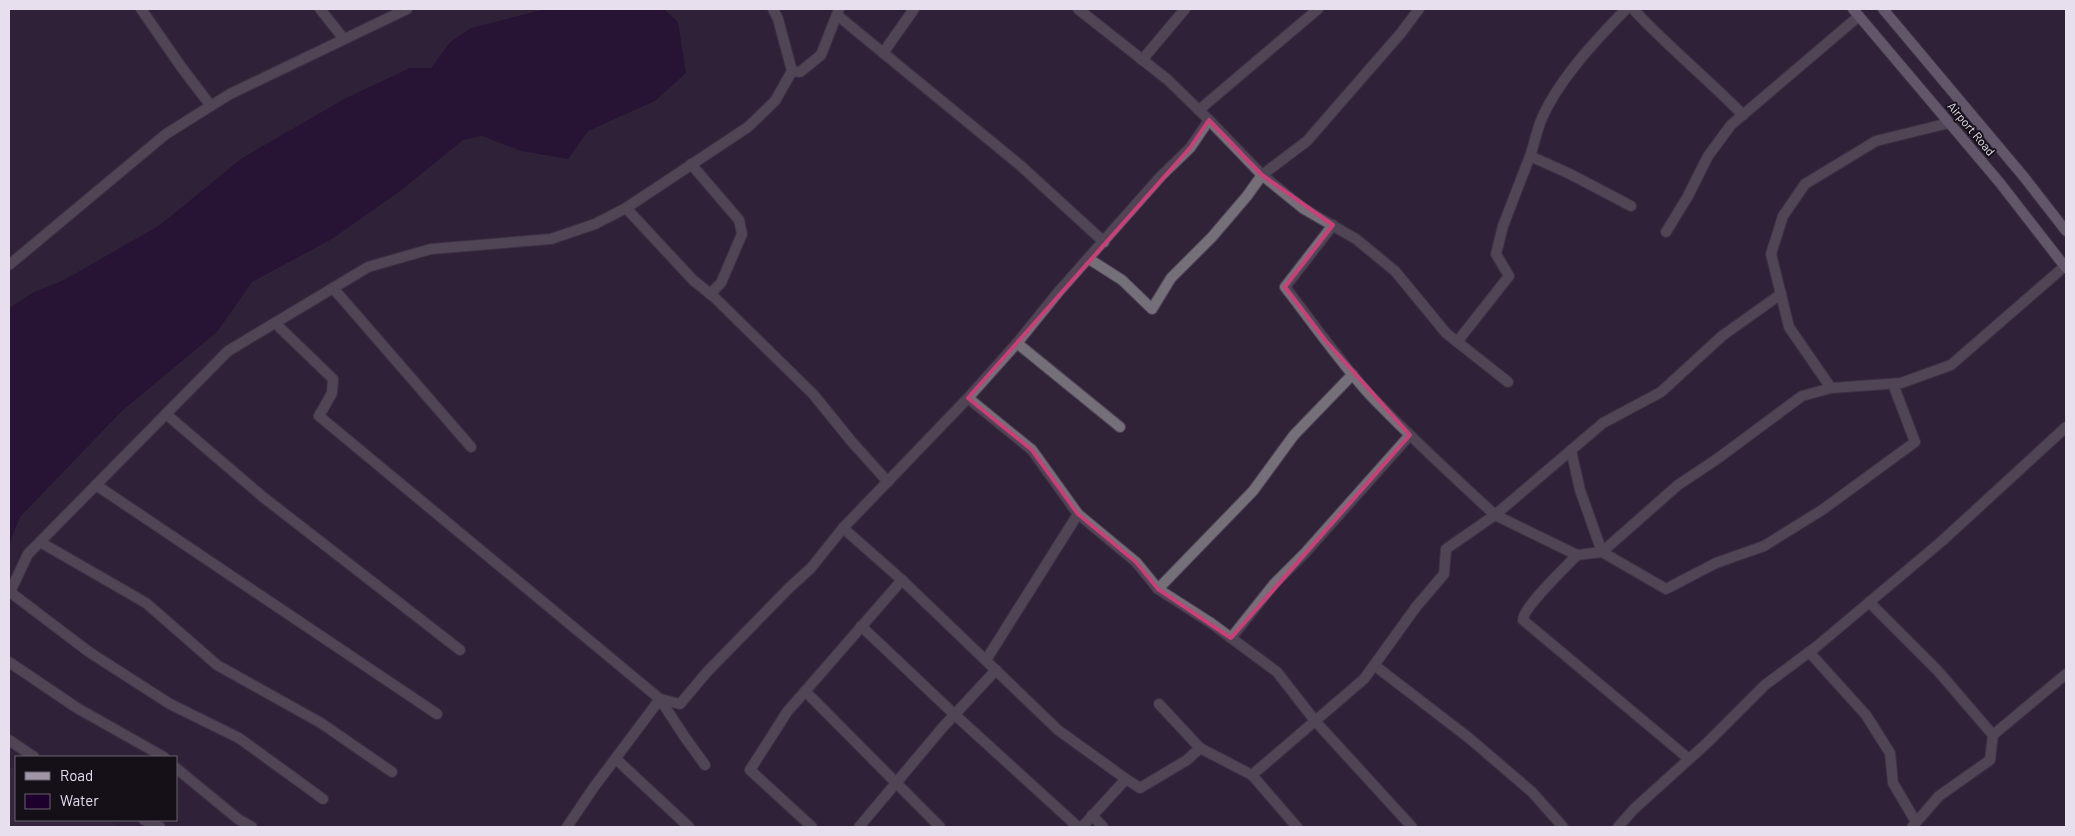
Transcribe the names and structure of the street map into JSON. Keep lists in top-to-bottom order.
{
  "streets": {
    "main road": ["Airport Road"]
  },
  "legend": ["Road", "Water"]
}
